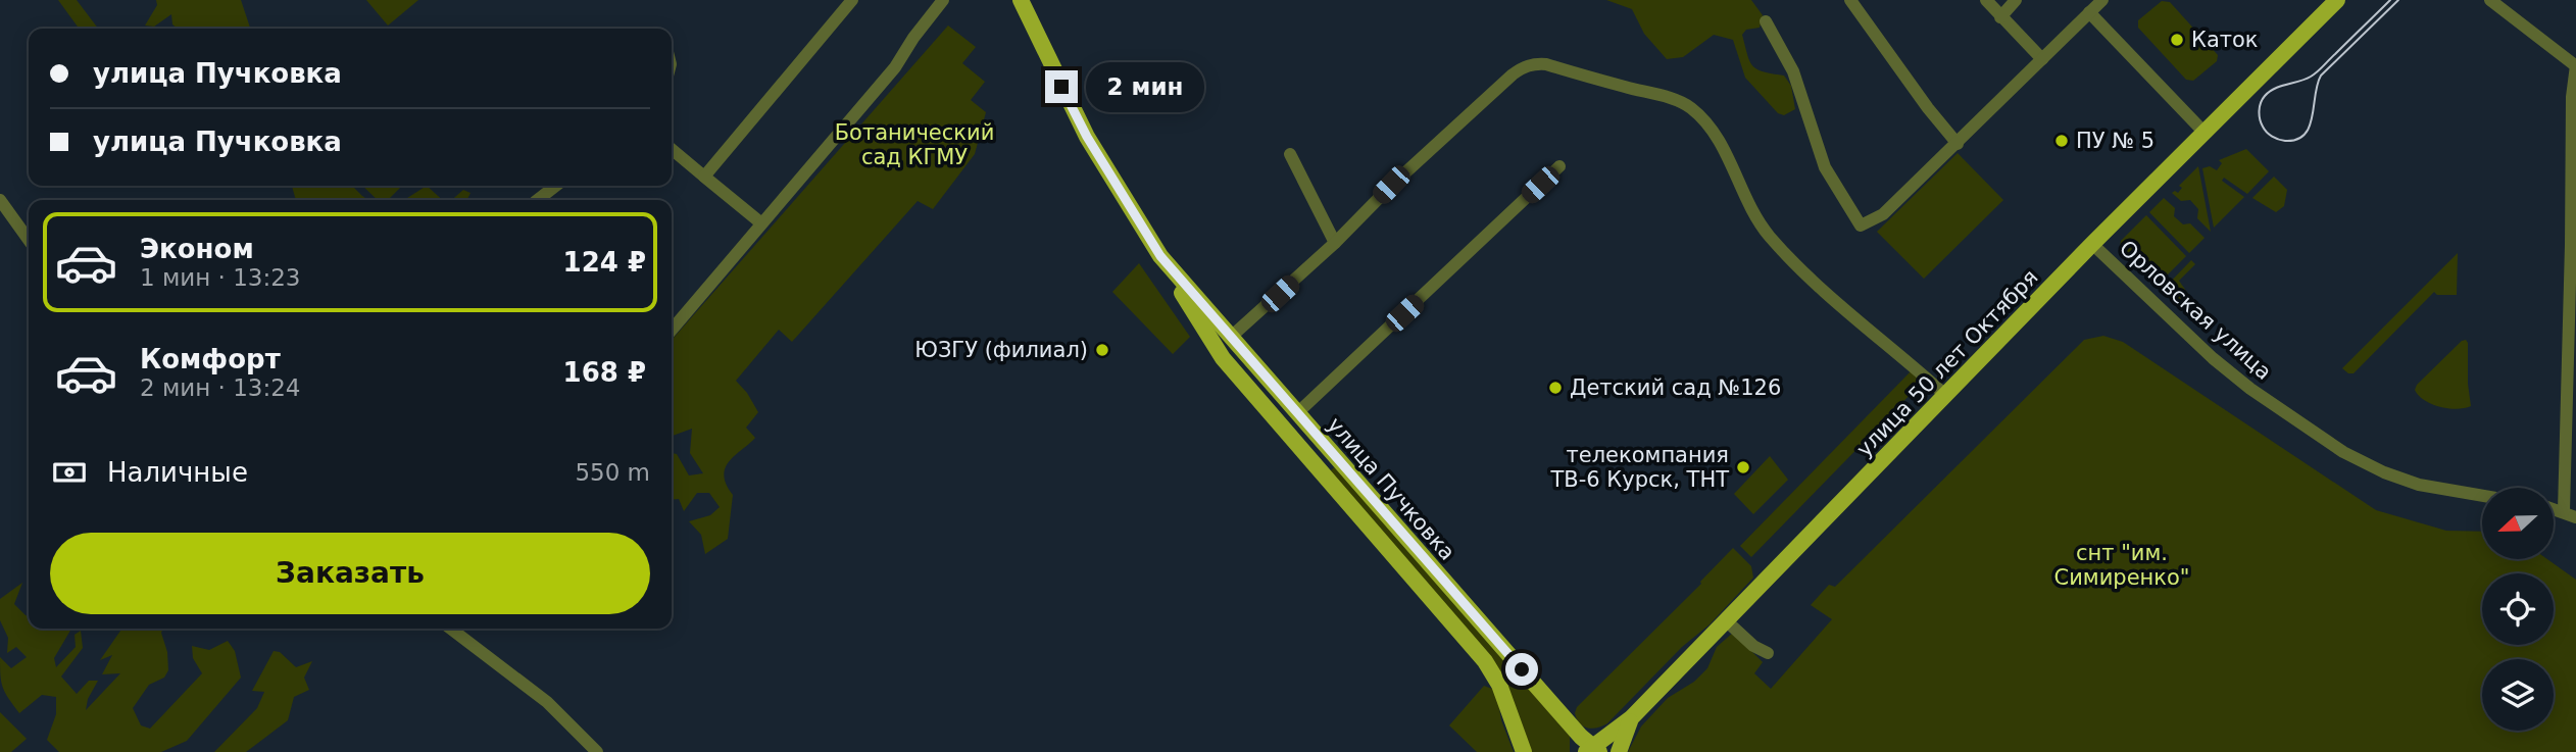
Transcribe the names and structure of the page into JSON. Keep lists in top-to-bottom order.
{
  "streets": {
    "main road": ["улица 50 лет Октября", "улица Пучковка"],
    "street": ["Орловская улица"]
  },
  "crossings": [
    ["Орловская улица", "улица 50 лет Октября"],
    ["улица 50 лет Октября", "улица Пучковка"]
  ],
  "parks": ["Ботанический сад КГМУ", "снт \"им. Симиренко\""],
  "places": [
    "Каток",
    "ПУ № 5",
    "ЮЗГУ (филиал)",
    "Детский сад №126",
    "телекомпания ТВ-6 Курск, ТНТ"
  ],
  "north": "left",
  "page": {
    "banner": ["улица Пучковка", "улица Пучковка"],
    "bubble": "2 мин",
    "list": [
      {
        "name": "Эконом",
        "note": "1 мин · 13:23",
        "value": "124 ₽"
      },
      {
        "name": "Комфорт",
        "note": "2 мин · 13:24",
        "value": "168 ₽"
      }
    ],
    "pay": ["Наличные", "550 m"],
    "buttons": "Заказать"
  }
}
